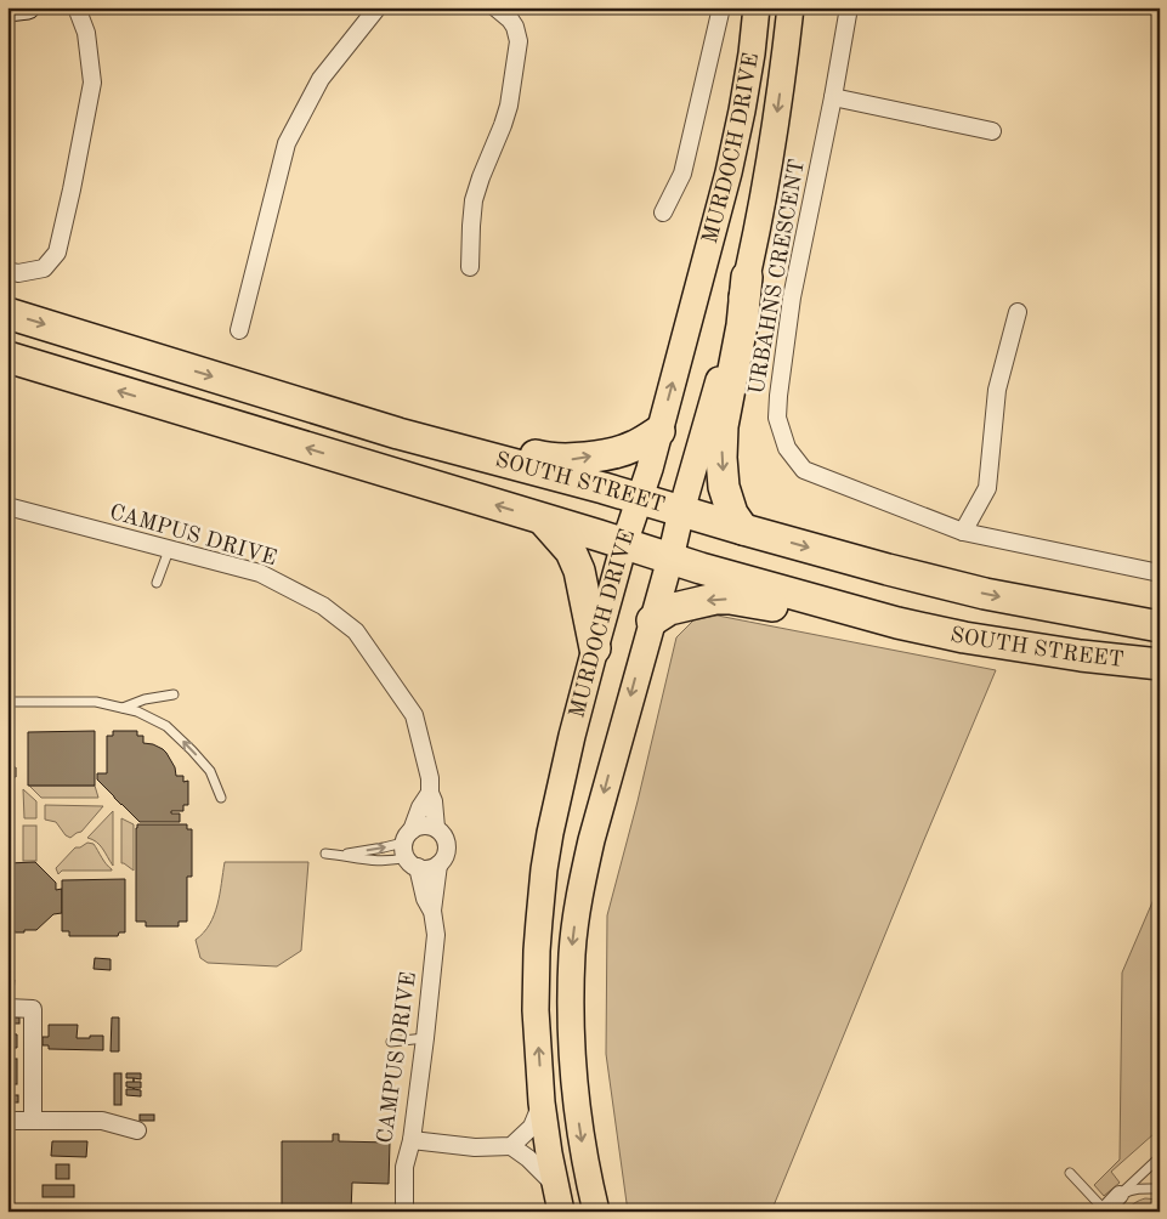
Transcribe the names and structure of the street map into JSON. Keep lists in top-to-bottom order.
{
  "streets": {
    "highway": ["SOUTH STREET"],
    "main road": ["MURDOCH DRIVE"],
    "street": ["URBAHNS CRESCENT", "CAMPUS DRIVE"]
  },
  "crossings": [
    ["MURDOCH DRIVE", "SOUTH STREET"]
  ]
}
